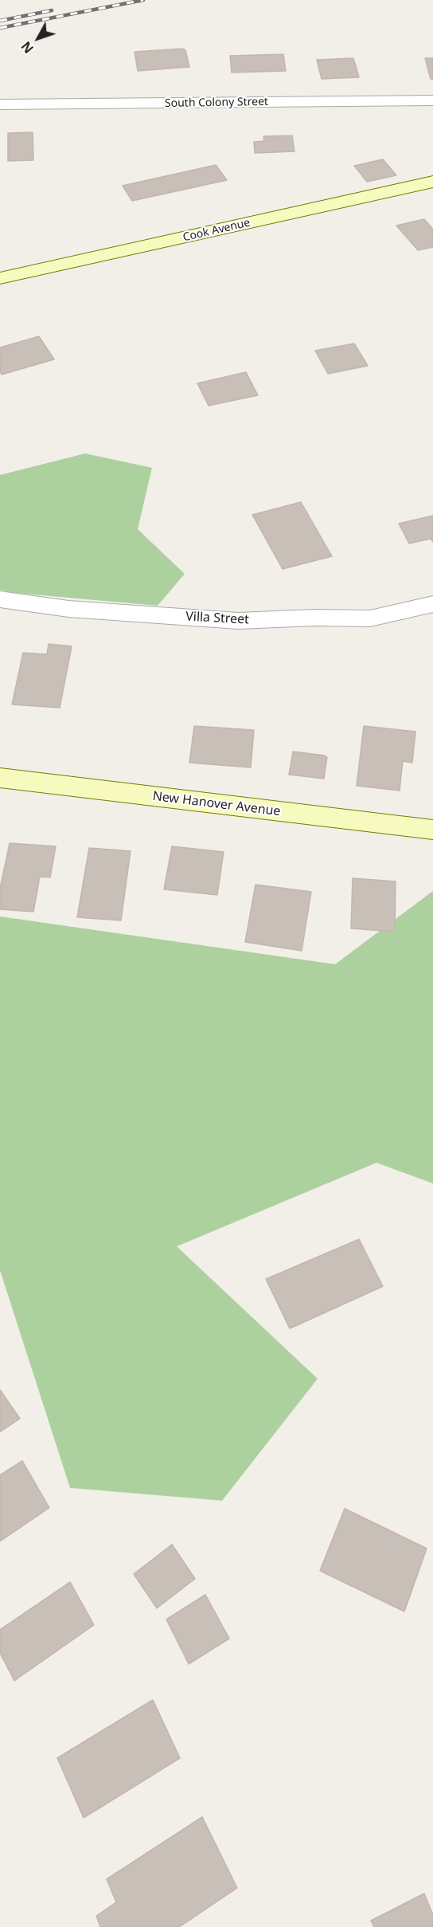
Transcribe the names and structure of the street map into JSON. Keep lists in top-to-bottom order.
{
  "streets": {
    "main road": ["Cook Avenue", "New Hanover Avenue"],
    "street": ["South Colony Street", "Villa Street"]
  },
  "north": "bottom left"
}
